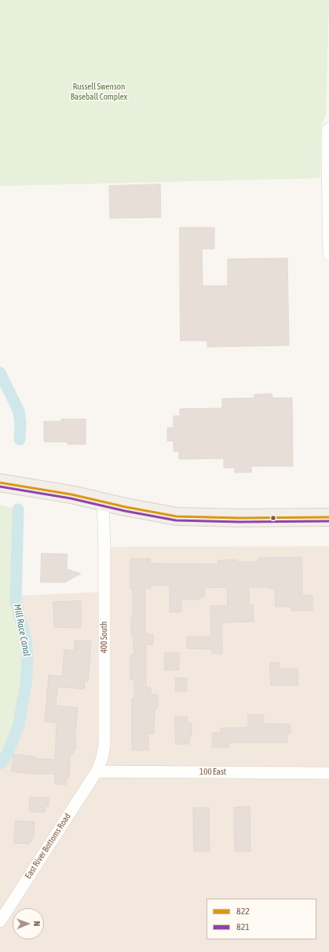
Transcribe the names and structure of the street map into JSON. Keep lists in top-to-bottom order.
{
  "streets": {
    "street": ["400 South", "100 East", "East River Bottoms Road"]
  },
  "crossings": [
    ["400 South", "100 East"],
    ["400 South", "East River Bottoms Road"],
    ["100 East", "East River Bottoms Road"]
  ],
  "water": ["Mill Race Canal"],
  "parks": ["Russell Swenson Baseball Complex"],
  "lines": ["transit line 822", "transit line 821"],
  "legend": ["822", "821"],
  "north": "right"
}
